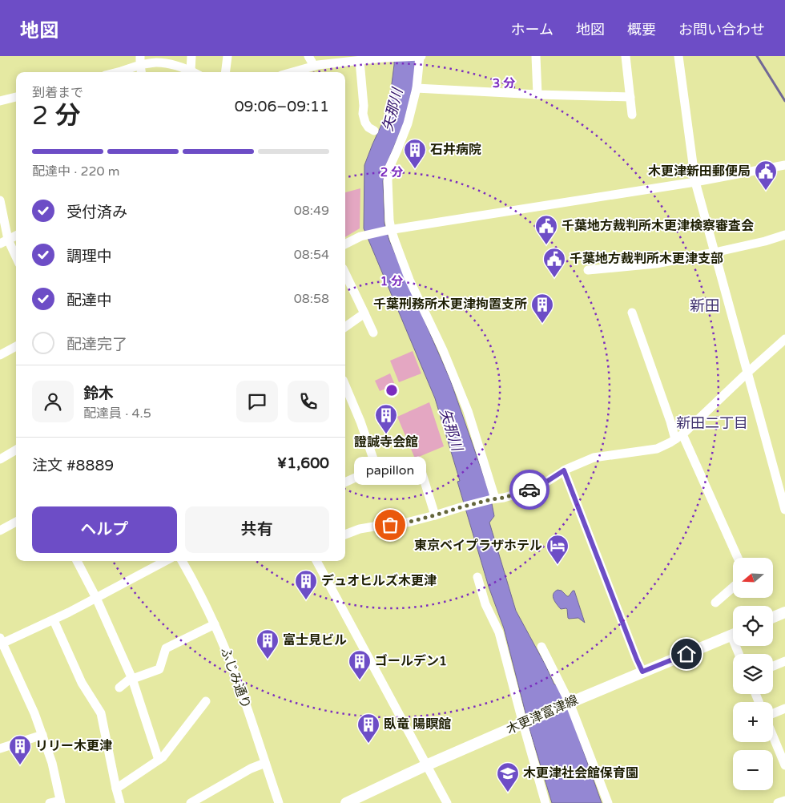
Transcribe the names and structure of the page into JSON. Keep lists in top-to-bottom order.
{
  "streets": {
    "main road": ["木更津富津線"],
    "street": ["ふじみ通り"]
  },
  "districts": ["新田", "新田二丁目"],
  "water": ["矢那川"],
  "places": {
    "building": [
      "石井病院",
      "千葉刑務所木更津拘置支所",
      "證誠寺会館",
      "デュオヒルズ木更津",
      "富士見ビル",
      "ゴールデン1",
      "臥竜 陽瞑館",
      "リリー木更津"
    ],
    "public building": ["木更津新田郵便局", "千葉地方裁判所木更津検察審査会", "千葉地方裁判所木更津支部"],
    "other": ["papillon"],
    "hotel": ["東京ベイプラザホテル"],
    "school or university": ["木更津社会館保育園"]
  },
  "north": "left",
  "page": {
    "header": "地図",
    "nav": [
      "ホーム",
      "地図",
      "概要",
      "お問い合わせ"
    ],
    "heading": ["2 分", "到着まで", "09:06–09:11"],
    "panel": [
      "鈴木",
      "配達員 · 4.5",
      "注文 #8889",
      "¥1,600"
    ],
    "bar": "配達中 · 220 m",
    "list": [
      ["受付済み", "08:49"],
      ["調理中", "08:54"],
      ["配達中", "08:58"],
      "配達完了"
    ],
    "bubble": "papillon",
    "buttons": ["ヘルプ", "共有"],
    "map_buttons": ["+", "−"]
  },
  "rings": ["3 分", "2 分", "1 分"]
}
